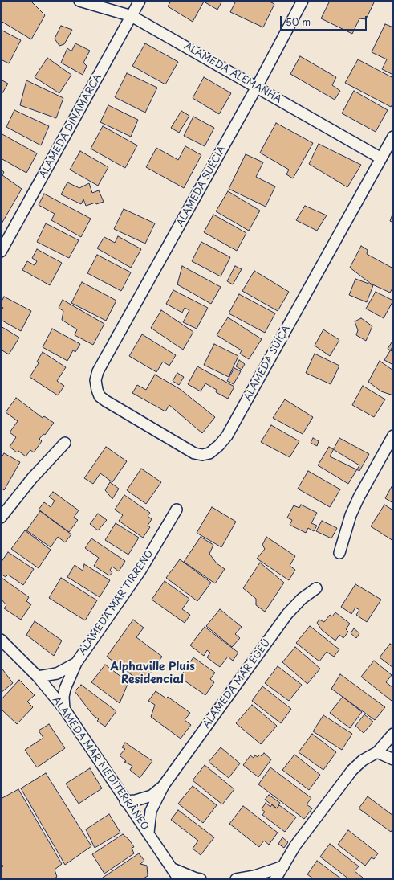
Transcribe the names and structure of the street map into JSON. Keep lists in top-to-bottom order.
{
  "streets": {
    "street": [
      "ALAMEDA ALEMANHA",
      "ALAMEDA DINAMARCA",
      "ALAMEDA SUÉCIA",
      "ALAMEDA SUÍÇA",
      "ALAMEDA MAR TIRRENO",
      "ALAMEDA MAR EGEU",
      "ALAMEDA MAR MEDITERRÂNEO"
    ]
  },
  "crossings": [
    ["ALAMEDA ALEMANHA", "ALAMEDA DINAMARCA"],
    ["ALAMEDA ALEMANHA", "ALAMEDA SUÉCIA"],
    ["ALAMEDA ALEMANHA", "ALAMEDA SUÍÇA"],
    ["ALAMEDA SUÉCIA", "ALAMEDA SUÍÇA"],
    ["ALAMEDA MAR TIRRENO", "ALAMEDA MAR MEDITERRÂNEO"],
    ["ALAMEDA MAR EGEU", "ALAMEDA MAR MEDITERRÂNEO"]
  ],
  "districts": ["Alphaville Pluis Residencial"],
  "scale_bar": "50 m"
}
